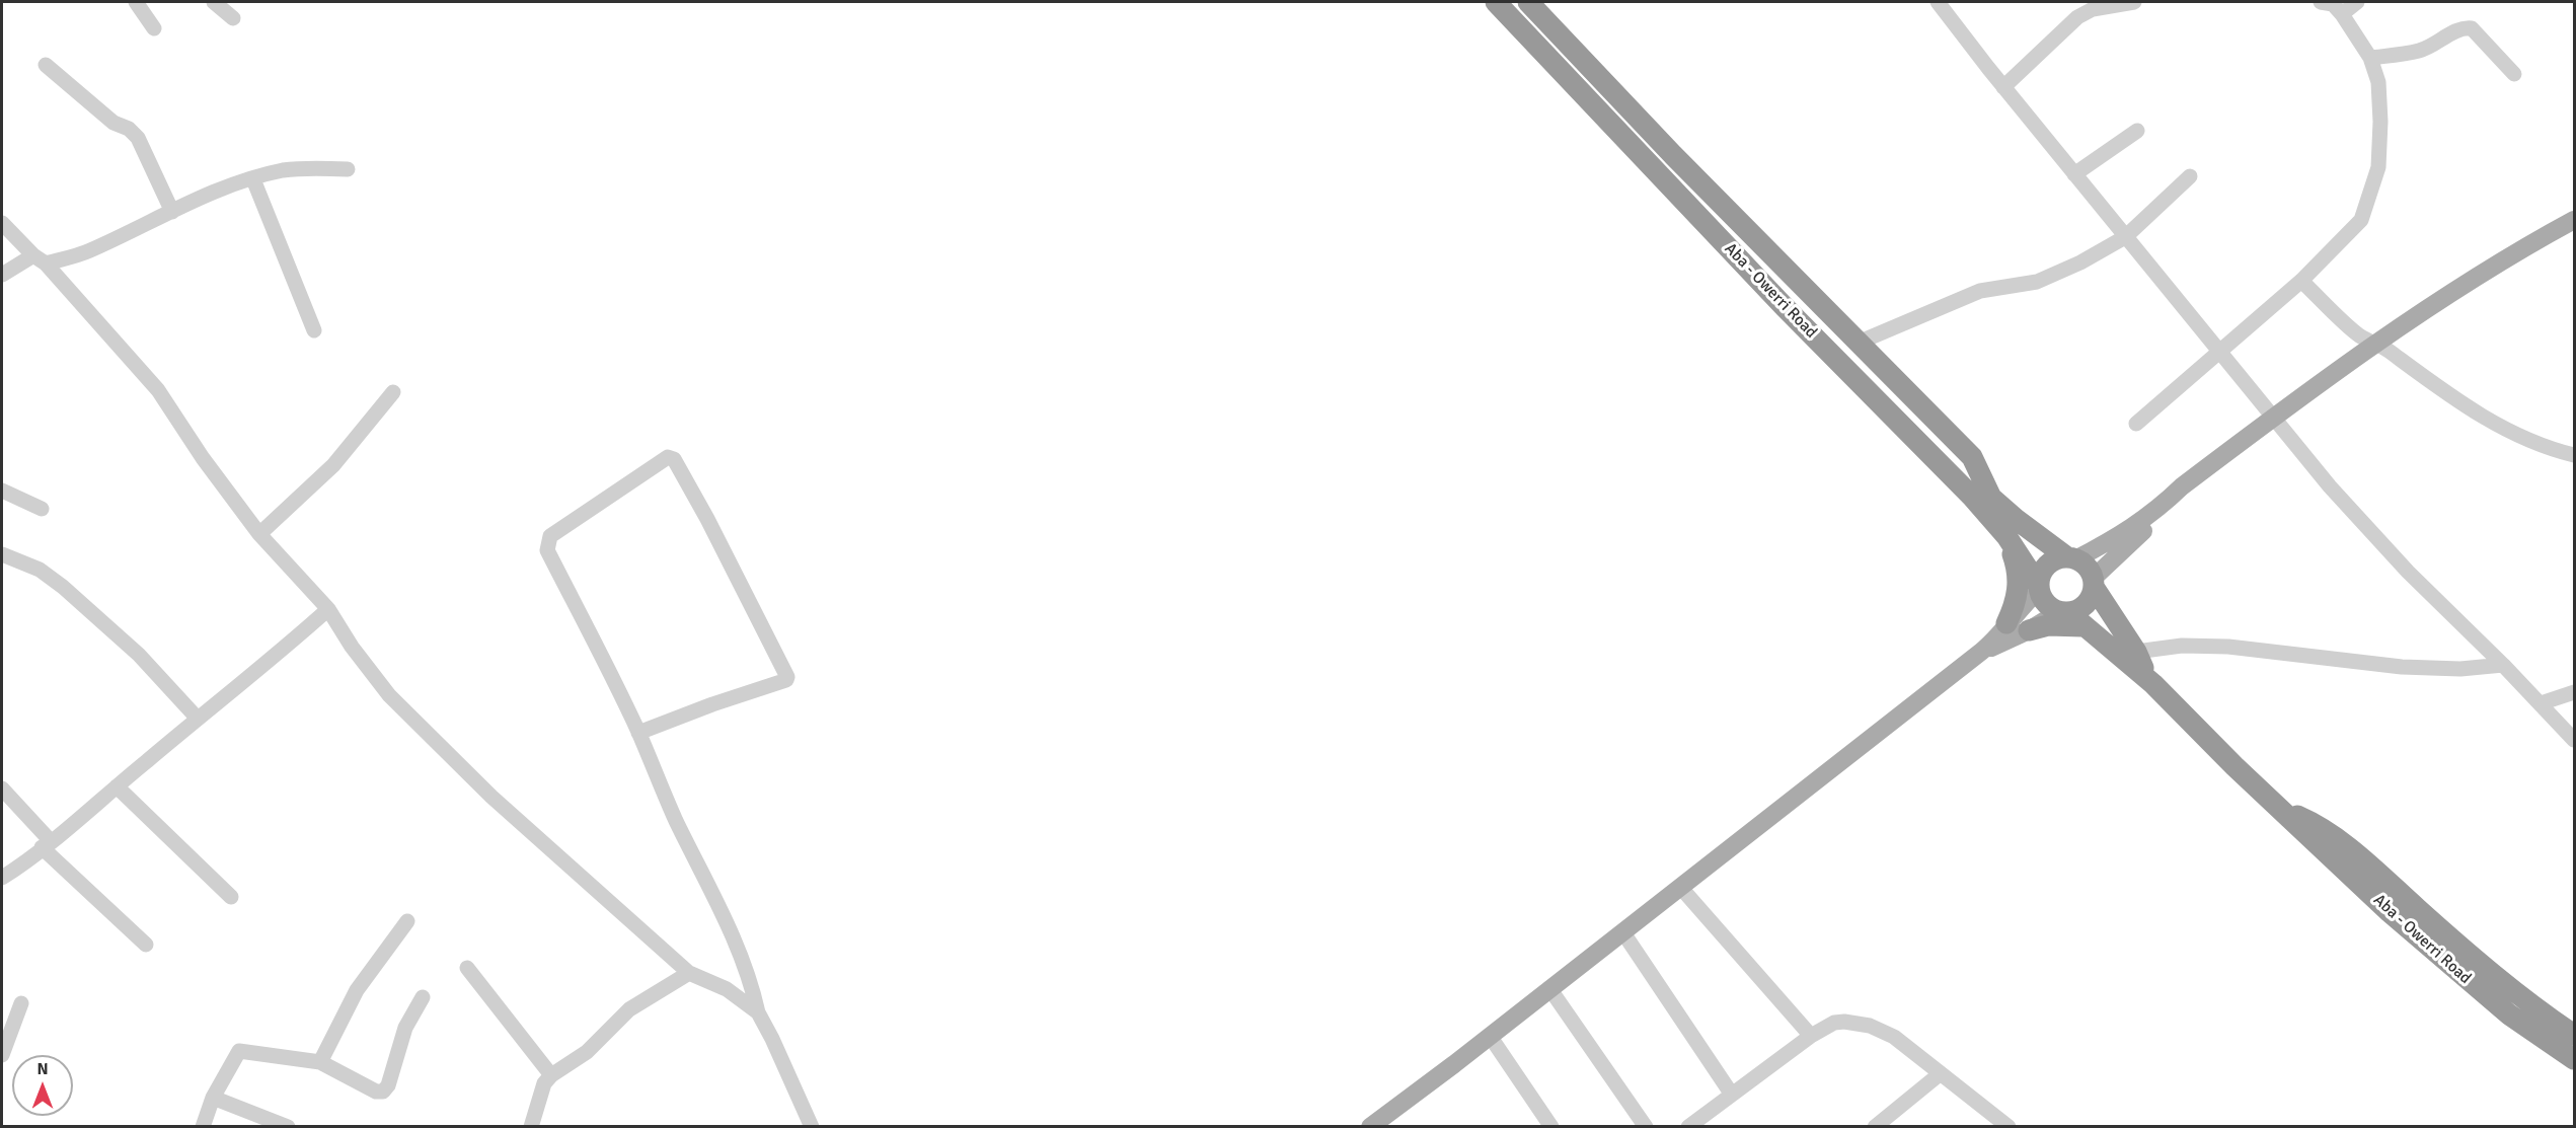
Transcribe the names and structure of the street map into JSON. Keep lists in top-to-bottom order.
{
  "streets": {
    "highway": ["Aba - Owerri Road"]
  },
  "north": "top"
}
